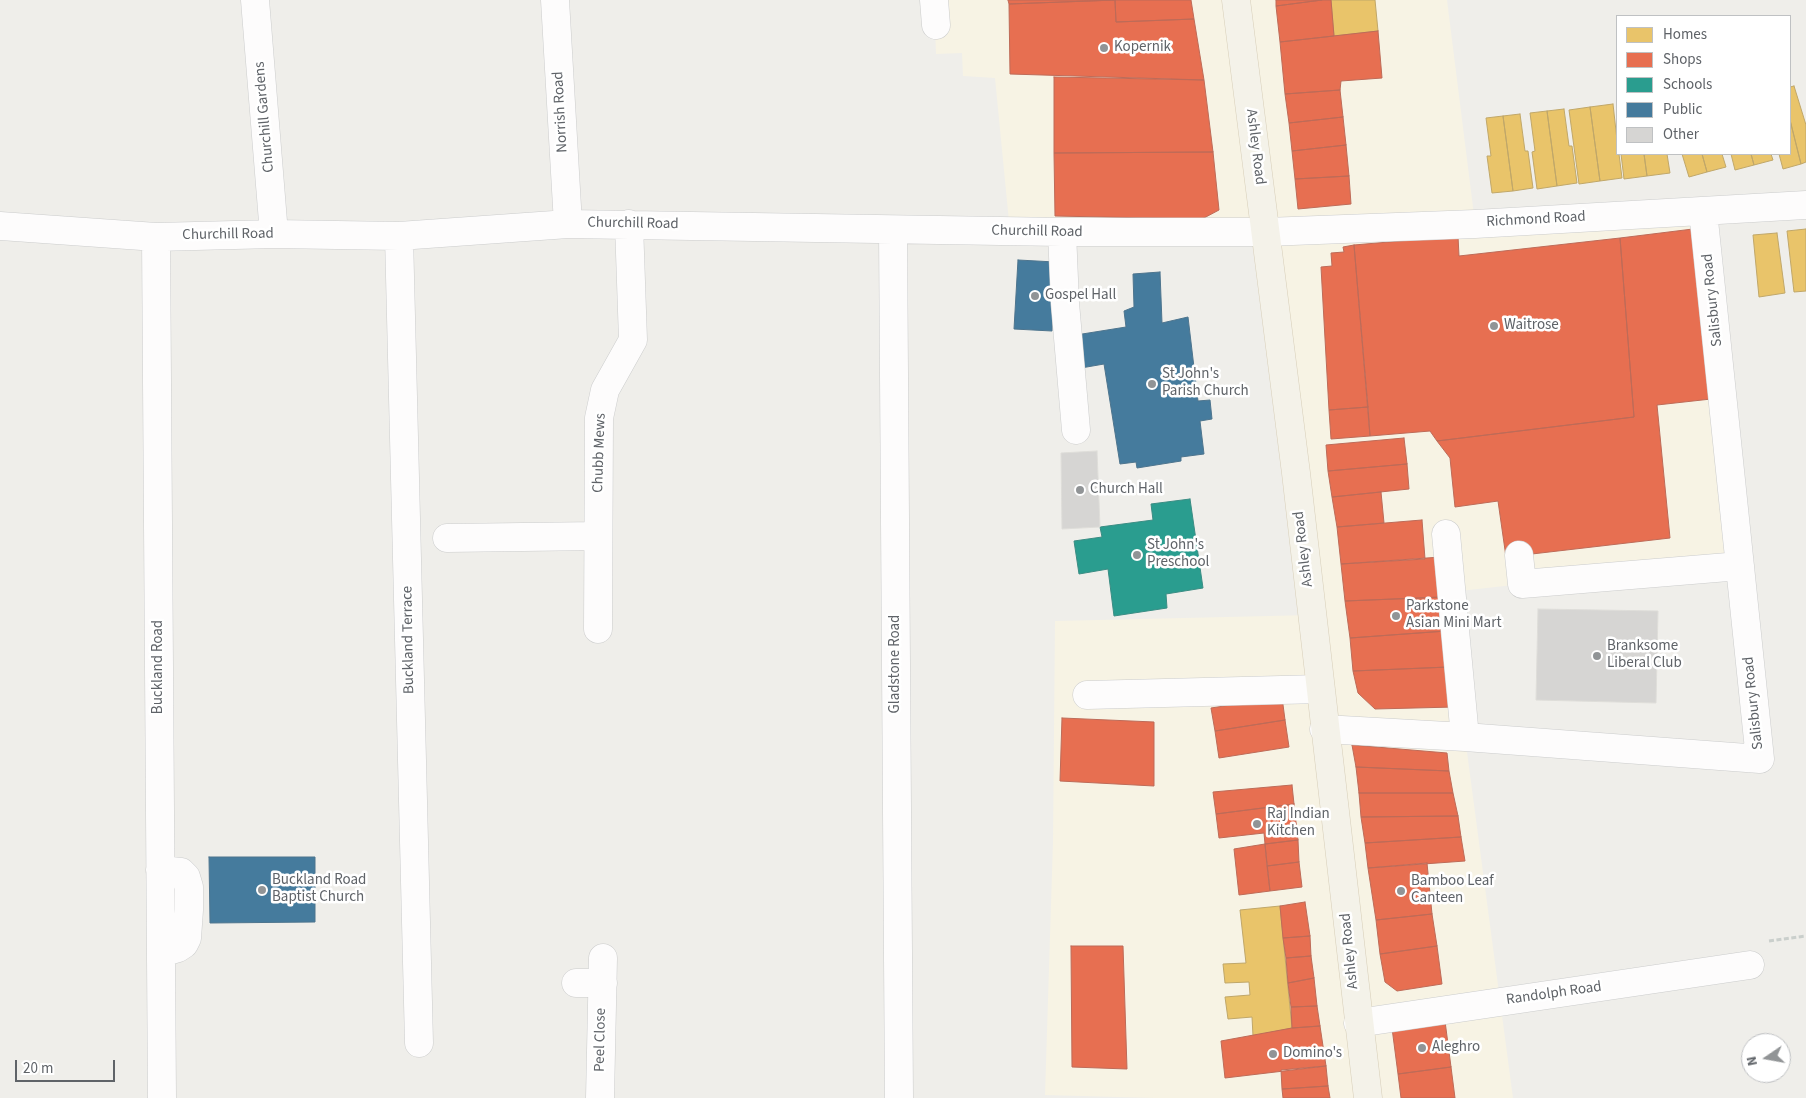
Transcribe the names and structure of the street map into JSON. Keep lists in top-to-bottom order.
{
  "streets": {
    "main road": ["Ashley Road"],
    "street": [
      "Norrish Road",
      "Churchill Gardens",
      "Richmond Road",
      "Churchill Road",
      "Salisbury Road",
      "Chubb Mews",
      "Buckland Terrace",
      "Gladstone Road",
      "Buckland Road",
      "Randolph Road",
      "Peel Close"
    ]
  },
  "crossings": [
    ["Norrish Road", "Churchill Road"],
    ["Churchill Gardens", "Churchill Road"],
    ["Ashley Road", "Richmond Road"],
    ["Ashley Road", "Churchill Road"],
    ["Ashley Road", "Salisbury Road"],
    ["Ashley Road", "Randolph Road"],
    ["Richmond Road", "Churchill Road"],
    ["Richmond Road", "Salisbury Road"],
    ["Churchill Road", "Chubb Mews"],
    ["Churchill Road", "Buckland Terrace"],
    ["Churchill Road", "Gladstone Road"],
    ["Churchill Road", "Buckland Road"]
  ],
  "places": [
    "Kopernik",
    "Gospel Hall",
    "Waitrose",
    "St John's Parish Church",
    "Church Hall",
    "St John's Preschool",
    "Parkstone Asian Mini Mart",
    "Branksome Liberal Club",
    "Raj Indian Kitchen",
    "Buckland Road Baptist Church",
    "Bamboo Leaf Canteen",
    "Aleghro",
    "Domino's"
  ],
  "legend": [
    "Homes",
    "Shops",
    "Schools",
    "Public",
    "Other"
  ],
  "scale_bar": "20 m",
  "north": "left"
}
